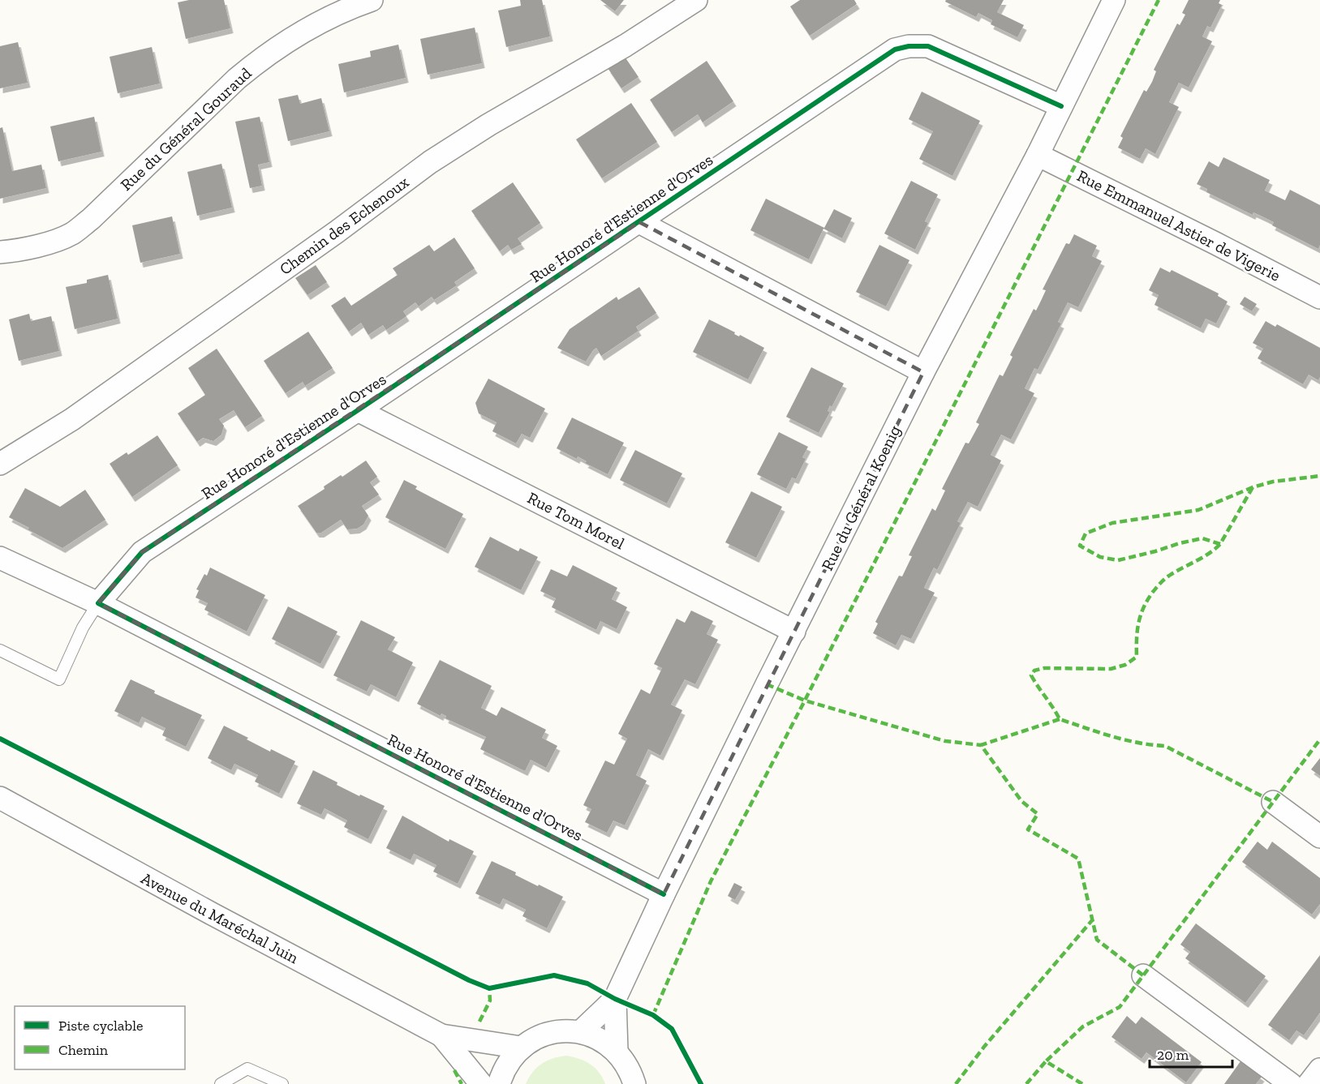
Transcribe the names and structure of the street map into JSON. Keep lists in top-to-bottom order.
{
  "streets": {
    "street": [
      "Rue du Général Gouraud",
      "Rue Honoré d'Estienne d'Orves",
      "Chemin des Echenoux",
      "Rue Emmanuel Astier de Vigerie",
      "Rue du Général Koenig",
      "Rue Tom Morel",
      "Avenue du Maréchal Juin"
    ]
  },
  "crossings": [
    ["Rue Honoré d'Estienne d'Orves", "Rue du Général Koenig"],
    ["Rue Honoré d'Estienne d'Orves", "Rue Tom Morel"],
    ["Rue Emmanuel Astier de Vigerie", "Rue du Général Koenig"],
    ["Rue du Général Koenig", "Rue Tom Morel"]
  ],
  "legend": ["Piste cyclable", "Chemin"],
  "scale_bar": "20 m"
}
